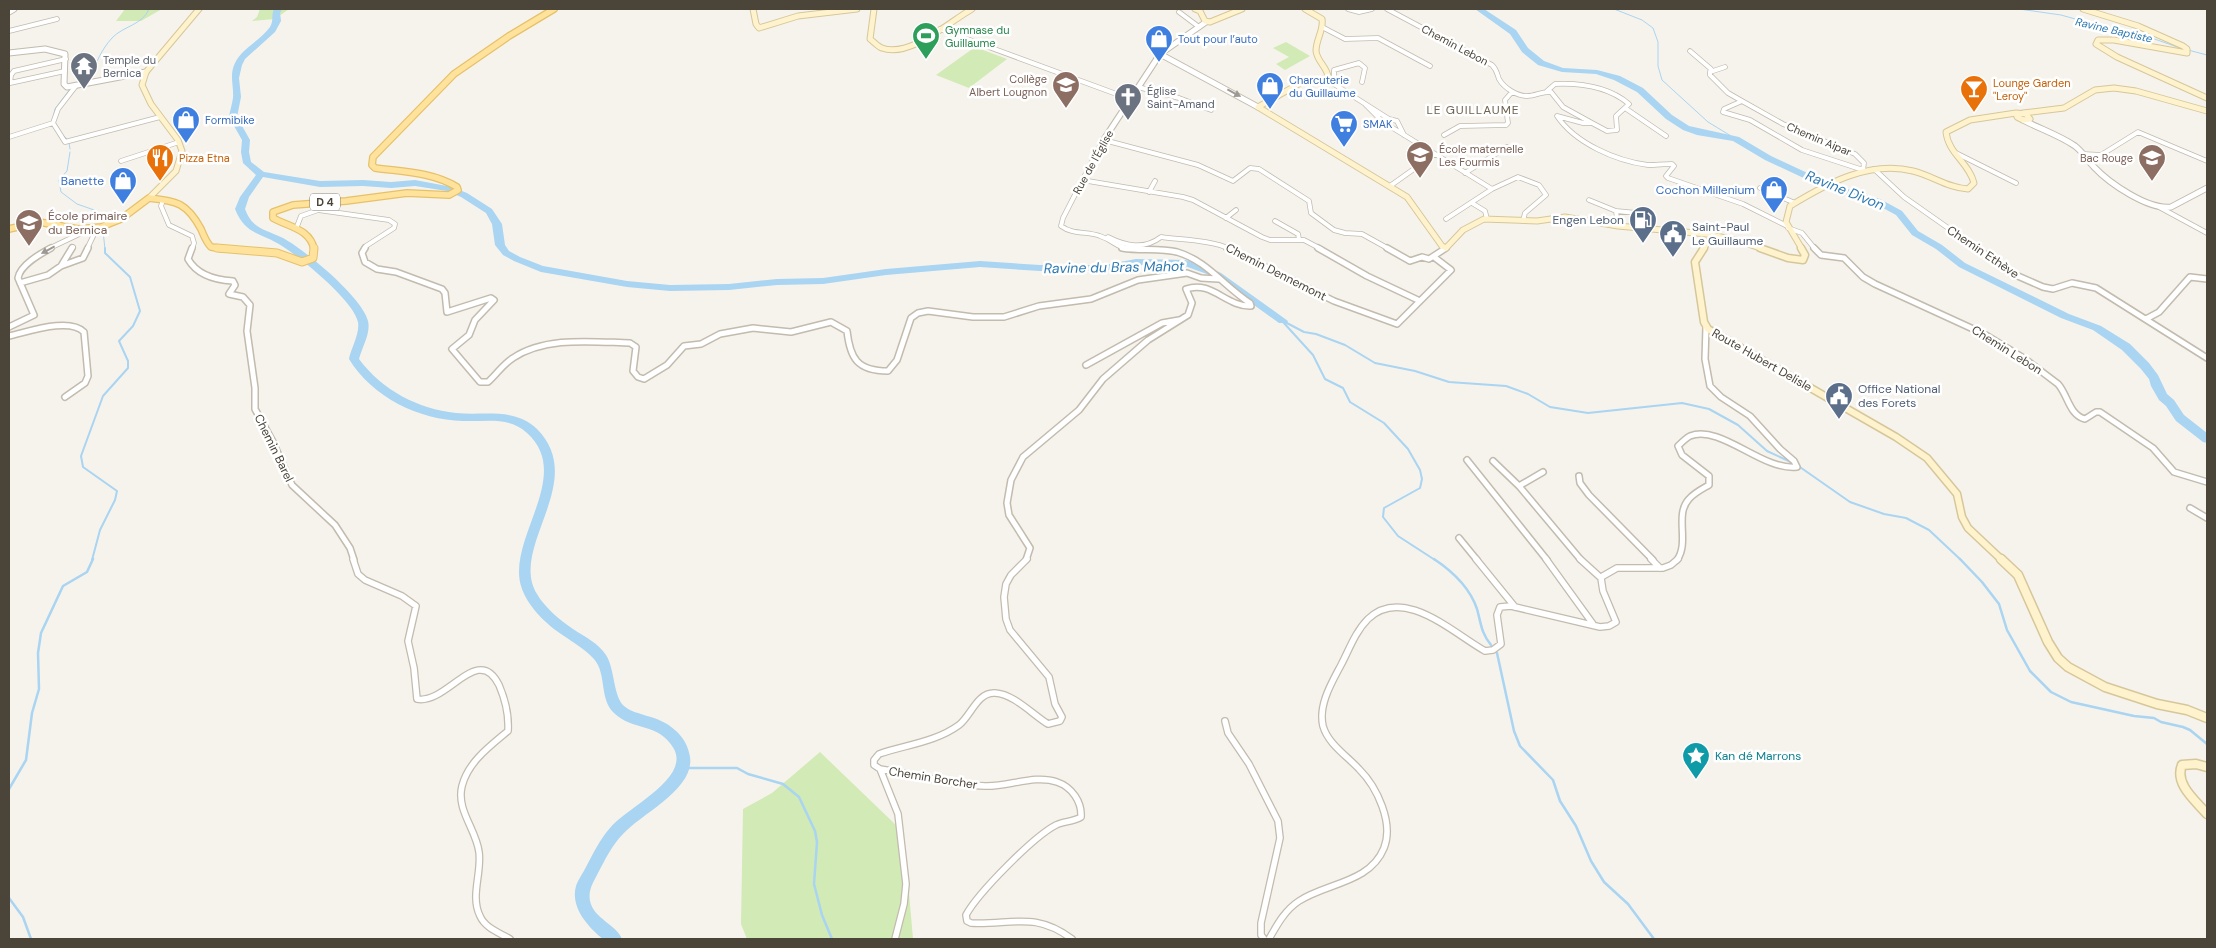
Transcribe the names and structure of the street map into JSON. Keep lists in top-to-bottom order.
{
  "streets": {
    "main road": ["D 4", "Route Hubert Delisle"],
    "street": [
      "Chemin Lebon",
      "Chemin Aipar",
      "Rue de l'Église",
      "Chemin Ethève",
      "Chemin Dennemont",
      "Chemin Barel",
      "Chemin Borcher"
    ]
  },
  "crossings": [
    ["Rue de l'Église", "Chemin Dennemont"],
    ["D 4", "Chemin Barel"]
  ],
  "districts": ["LE GUILLAUME"],
  "water": ["Ravine Baptiste", "Ravine Divon", "Ravine du Bras Mahot"],
  "places": {
    "sports": ["Gymnase du Guillaume"],
    "shop": [
      "Tout pour l’auto",
      "Charcuterie du Guillaume",
      "Formibike",
      "Banette",
      "Cochon Millenium"
    ],
    "temple": ["Temple du Bernica"],
    "school or university": [
      "Collège Albert Lougnon",
      "École maternelle Les Fourmis",
      "Bac Rouge",
      "École primaire du Bernica"
    ],
    "bar": ["Lounge Garden \"Leroy\""],
    "church": ["Église Saint-Amand"],
    "supermarket": ["SMAK"],
    "restaurant": ["Pizza Etna"],
    "fuel station": ["Engen Lebon"],
    "public building": ["Saint-Paul Le Guillaume", "Office National des Forets"],
    "place": ["Kan dé Marrons"]
  }
}
